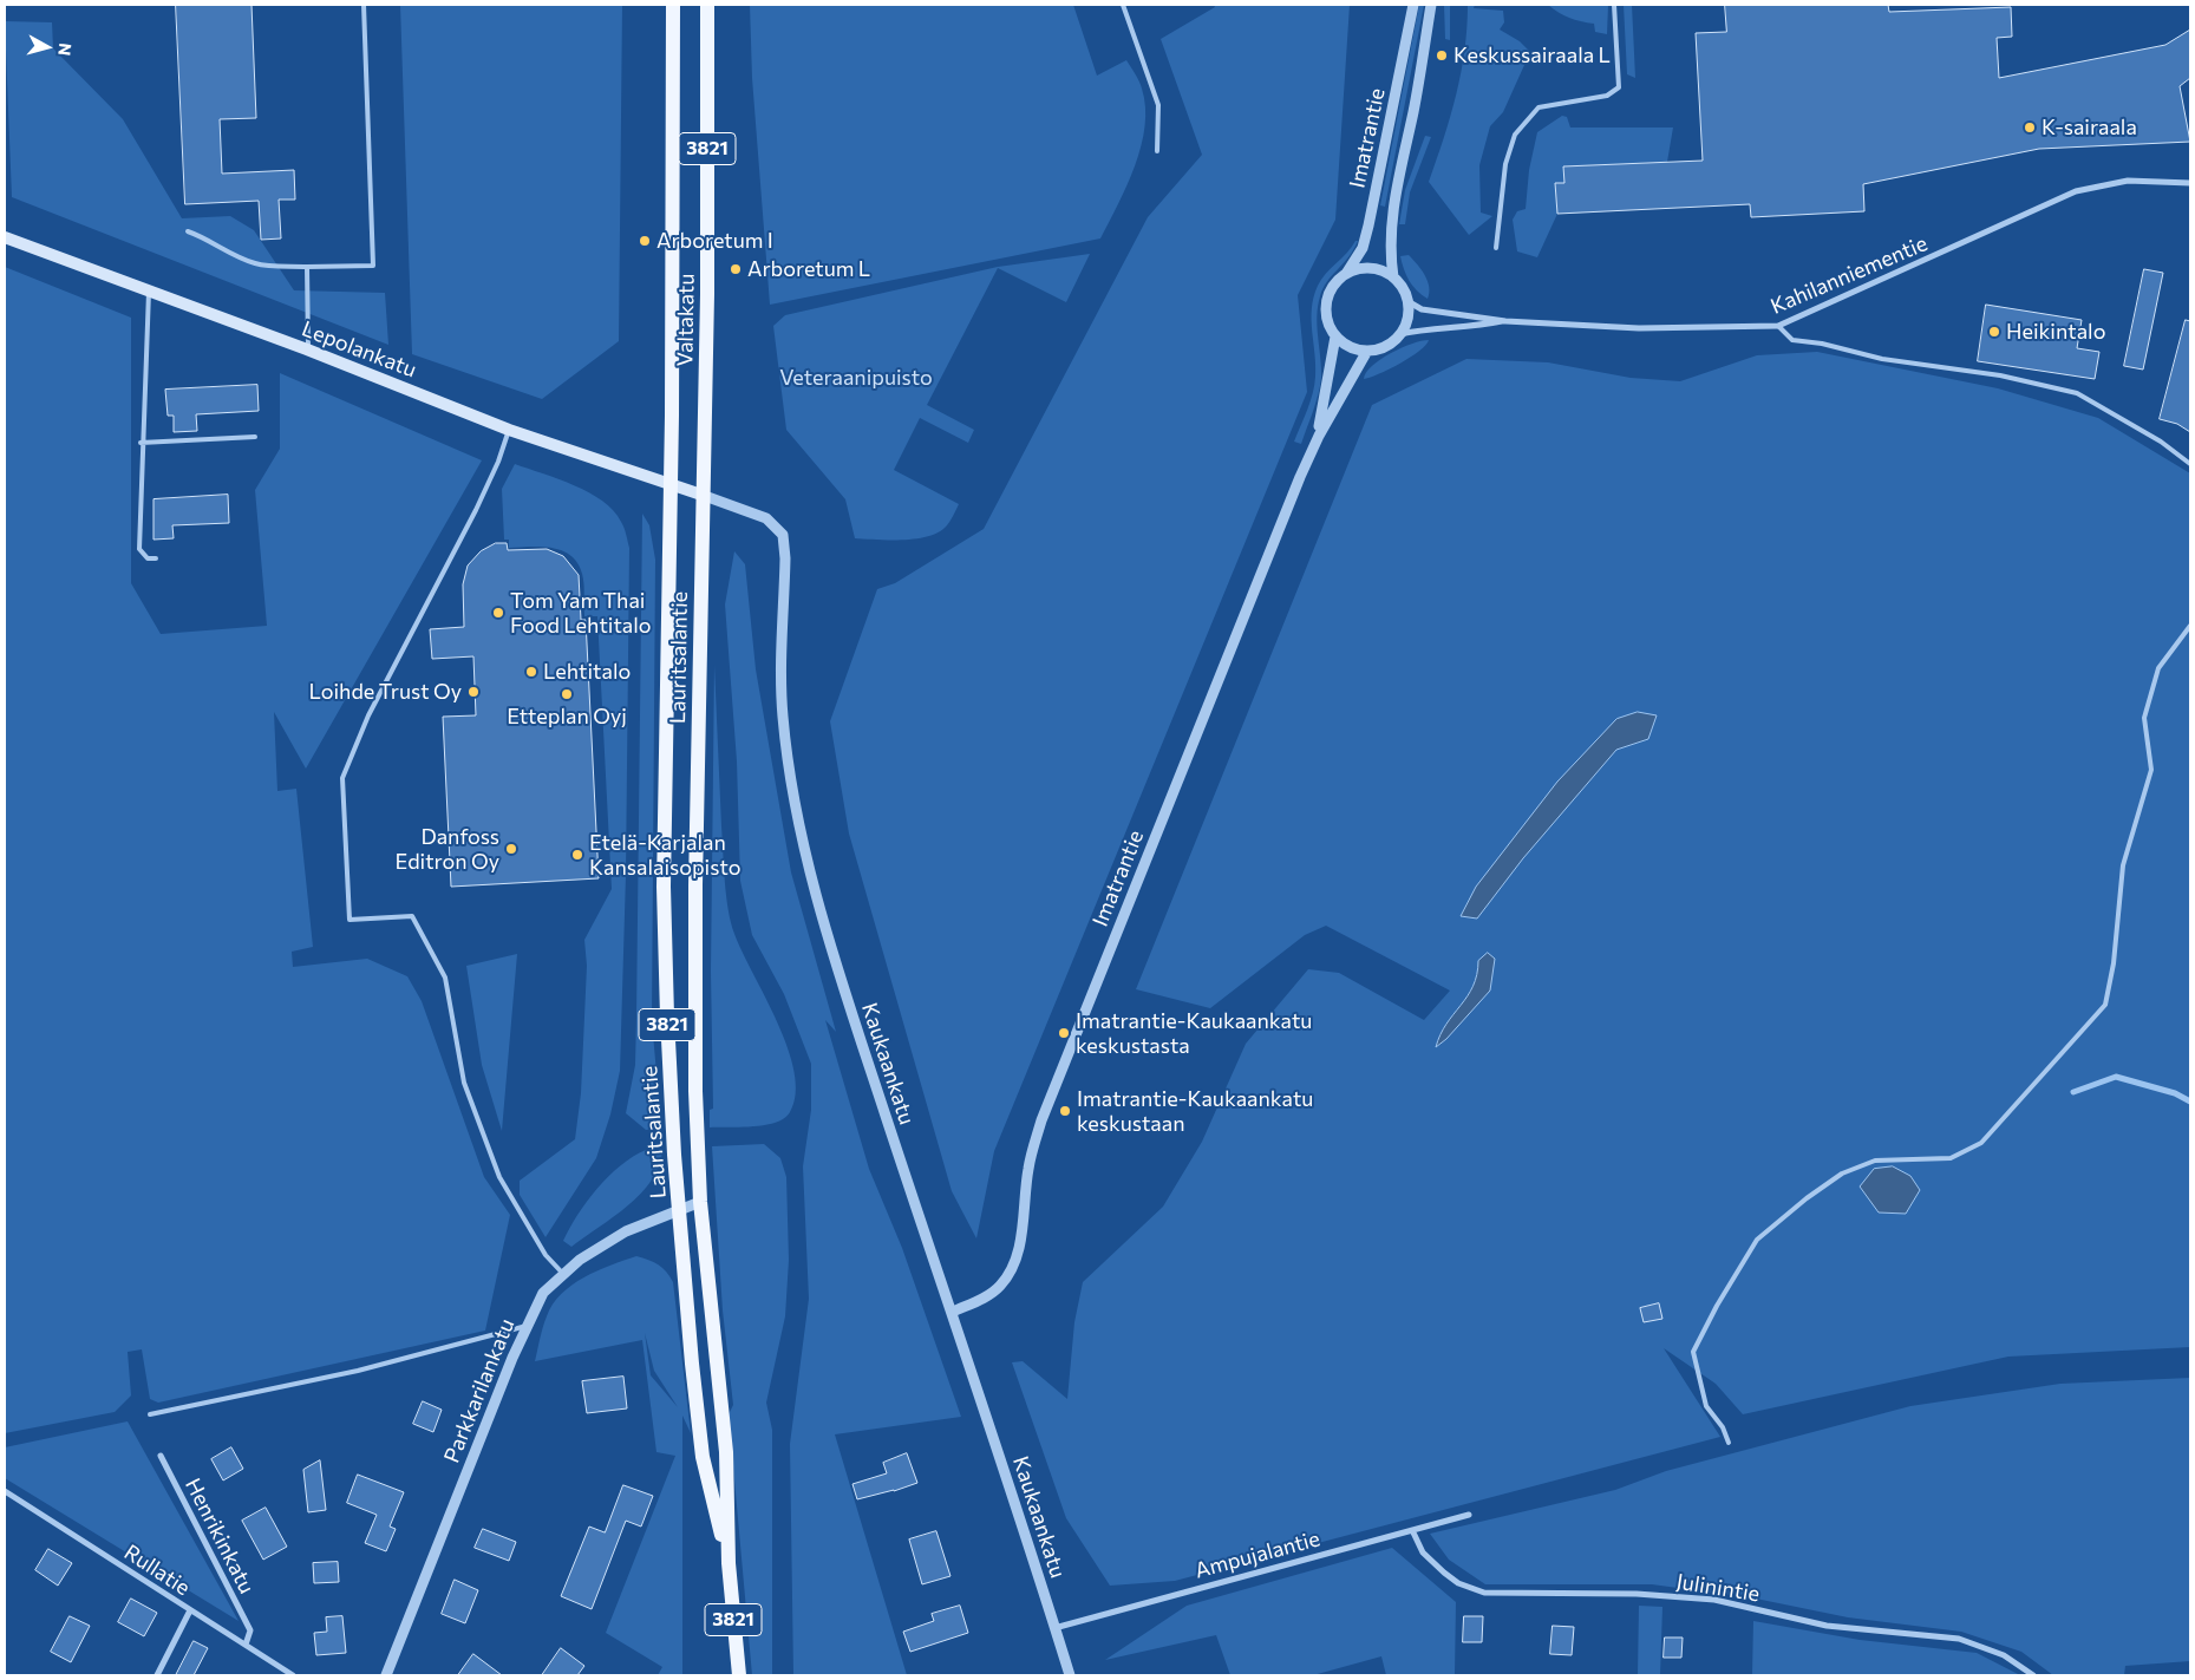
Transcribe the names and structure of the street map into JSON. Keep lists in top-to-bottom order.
{
  "streets": {
    "main road": [
      "3821",
      "Valtakatu",
      "Lepolankatu",
      "Lauritsalantie"
    ],
    "street": [
      "Imatrantie",
      "Kahilanniementie",
      "Kaukaankatu",
      "Parkkarilankatu",
      "Henrikinkatu",
      "Ampujalantie",
      "Rullatie",
      "Julinintie"
    ]
  },
  "crossings": [
    ["Imatrantie", "Kahilanniementie"],
    ["Imatrantie", "Kaukaankatu"],
    ["Valtakatu", "Lepolankatu"],
    ["Valtakatu", "Lauritsalantie"],
    ["Valtakatu", "Kaukaankatu"],
    ["Lepolankatu", "Lauritsalantie"],
    ["Lepolankatu", "Kaukaankatu"],
    ["Lauritsalantie", "Kaukaankatu"],
    ["Lauritsalantie", "Parkkarilankatu"],
    ["Kaukaankatu", "Ampujalantie"],
    ["Henrikinkatu", "Rullatie"],
    ["Ampujalantie", "Julinintie"]
  ],
  "parks": ["Veteraanipuisto"],
  "places": [
    "Keskussairaala L",
    "K-sairaala",
    "Arboretum I",
    "Arboretum L",
    "Heikintalo",
    "Tom Yam Thai Food Lehtitalo",
    "Lehtitalo",
    "Loihde Trust Oy",
    "Etteplan Oyj",
    "Danfoss Editron Oy",
    "Etelä-Karjalan Kansalaisopisto",
    "Imatrantie-Kaukaankatu keskustasta",
    "Imatrantie-Kaukaankatu keskustaan"
  ],
  "north": "right"
}
